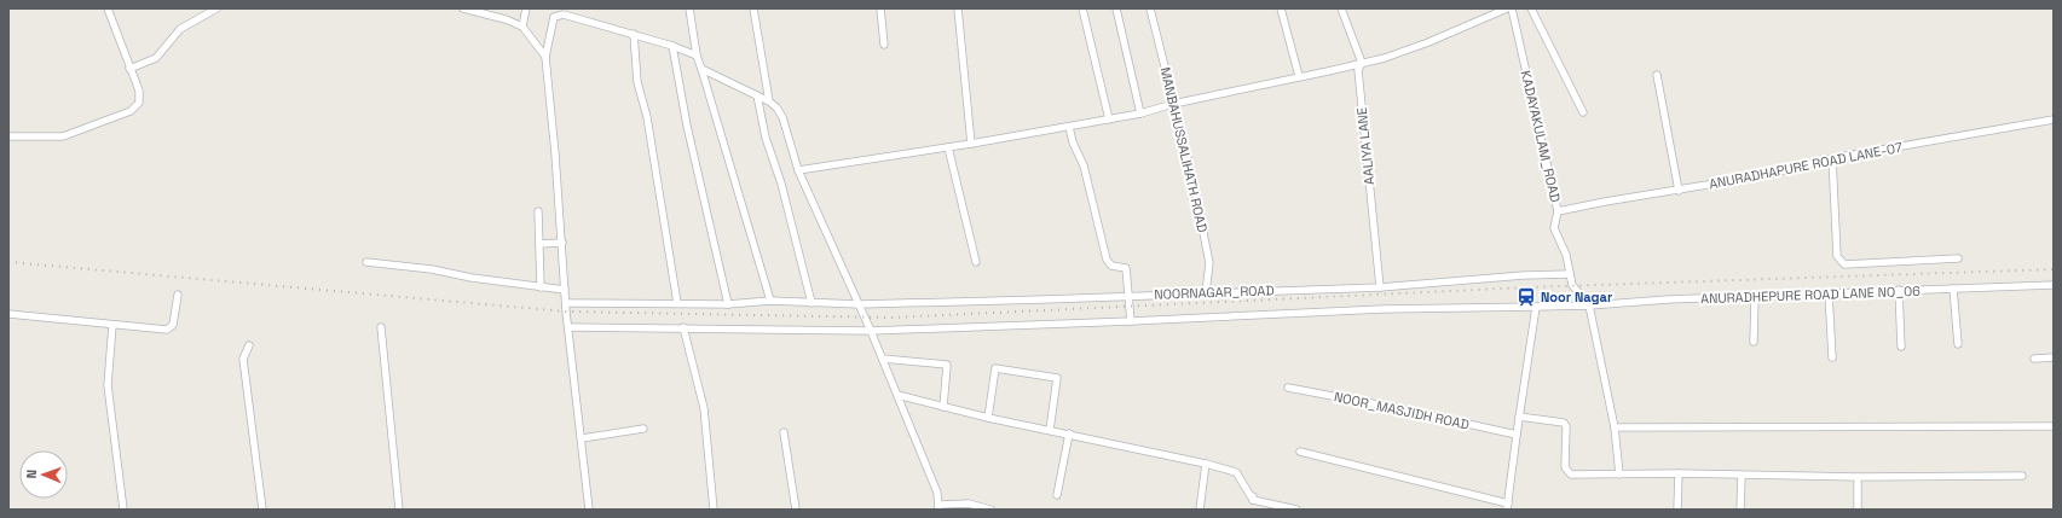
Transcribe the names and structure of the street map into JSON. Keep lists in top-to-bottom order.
{
  "streets": {
    "street": [
      "KADAYAKULAM_ROAD",
      "AALIYA LANE",
      "MANBAHUSSALIHATH ROAD",
      "ANURADHAPURE ROAD LANE-07",
      "NOORNAGAR_ROAD",
      "ANURADHEPURE ROAD LANE NO_06",
      "NOOR_MASJIDH ROAD"
    ]
  },
  "crossings": [
    ["KADAYAKULAM_ROAD", "ANURADHAPURE ROAD LANE-07"],
    ["KADAYAKULAM_ROAD", "NOORNAGAR_ROAD"],
    ["KADAYAKULAM_ROAD", "ANURADHEPURE ROAD LANE NO_06"],
    ["AALIYA LANE", "NOORNAGAR_ROAD"],
    ["MANBAHUSSALIHATH ROAD", "NOORNAGAR_ROAD"]
  ],
  "places": {
    "station": ["Noor Nagar"]
  },
  "north": "left"
}
